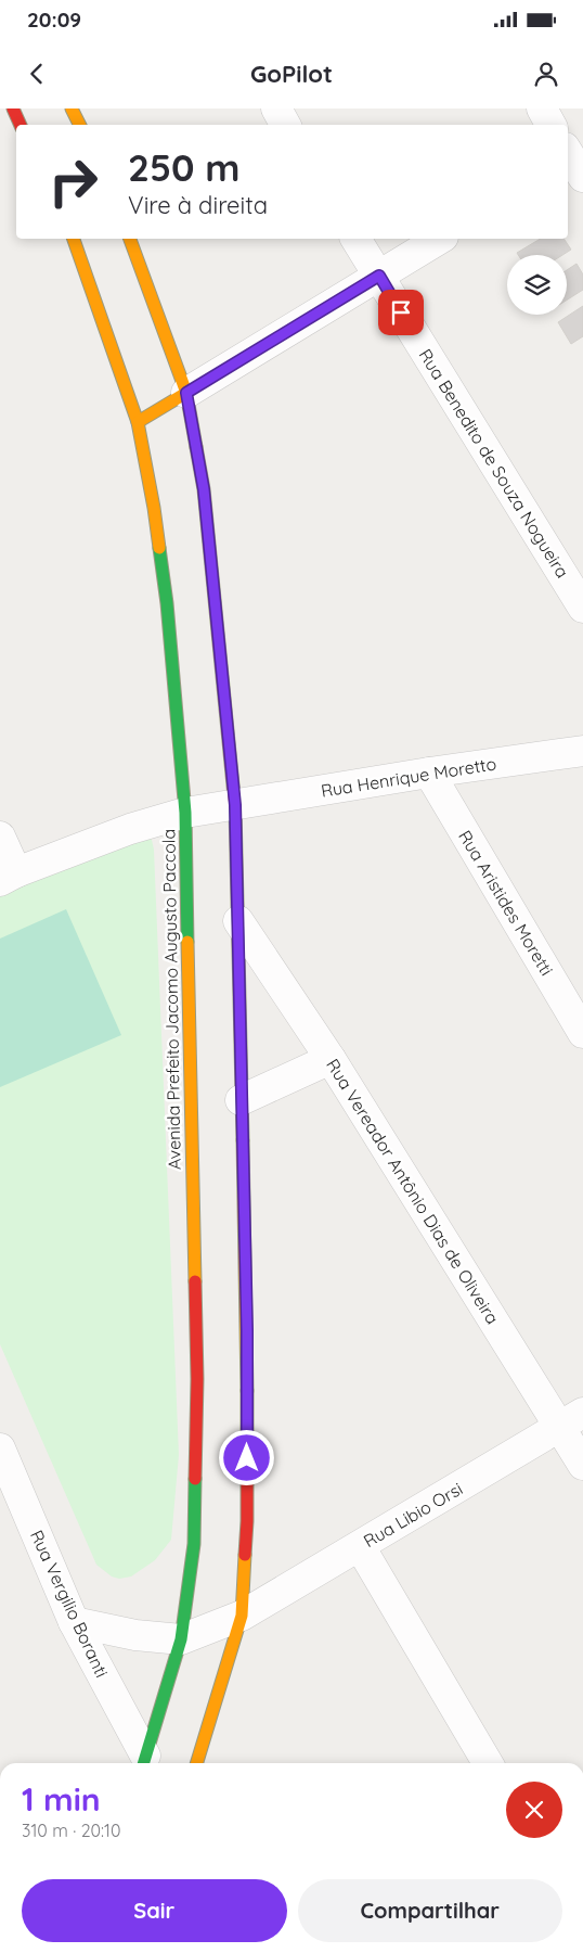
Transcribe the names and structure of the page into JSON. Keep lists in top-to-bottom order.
{
  "streets": {
    "street": [
      "Rua Benedito de Souza Nogueira",
      "Rua Henrique Moretto",
      "Rua Aristides Moretti",
      "Avenida Prefeito Jacomo Augusto Paccola",
      "Rua Vereador Antônio Dias de Oliveira",
      "Rua Libio Orsi",
      "Rua Vergilio Boranti"
    ]
  },
  "crossings": [
    ["Rua Henrique Moretto", "Rua Aristides Moretti"],
    ["Rua Henrique Moretto", "Avenida Prefeito Jacomo Augusto Paccola"],
    ["Avenida Prefeito Jacomo Augusto Paccola", "Rua Libio Orsi"],
    ["Avenida Prefeito Jacomo Augusto Paccola", "Rua Vergilio Boranti"],
    ["Rua Vereador Antônio Dias de Oliveira", "Rua Libio Orsi"]
  ],
  "page": {
    "status": "20:09",
    "header": "GoPilot",
    "turn": ["250 m", "Vire à direita"],
    "heading": ["1 min", "310 m · 20:10"],
    "buttons": ["Sair", "Compartilhar"]
  }
}
